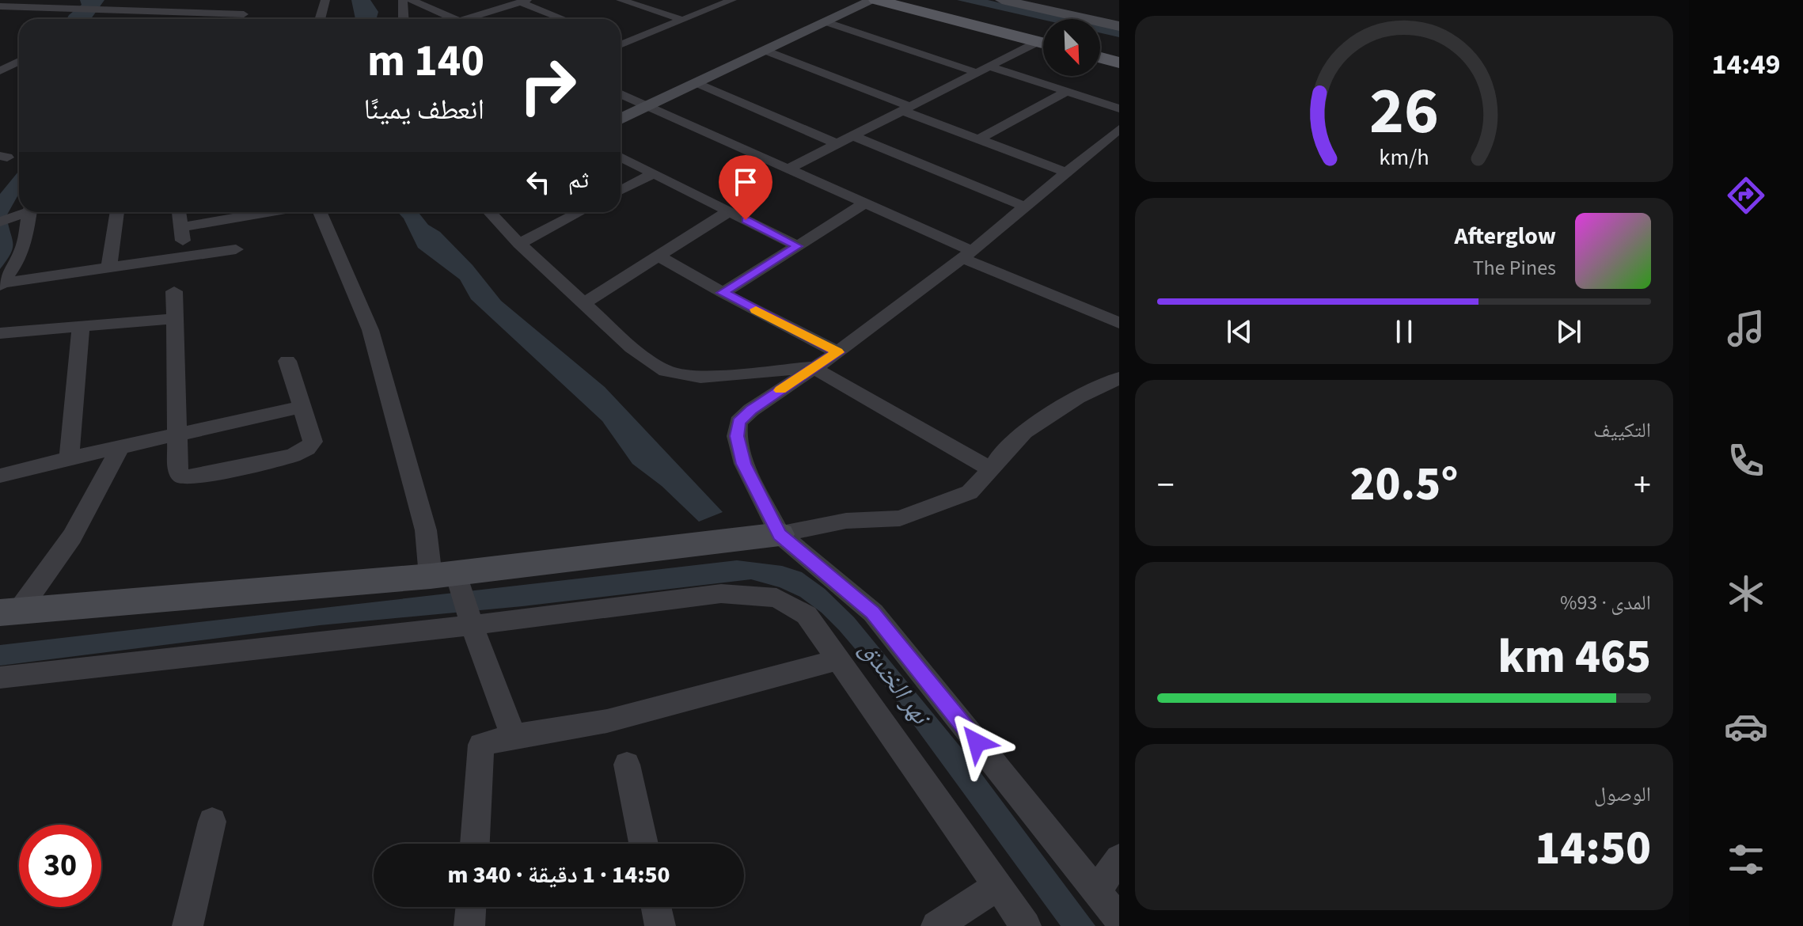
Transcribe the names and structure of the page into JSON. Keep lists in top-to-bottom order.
{
  "water": ["نهر الخندق"],
  "north": "bottom right",
  "page": {
    "tabs": "14:49",
    "turn": ["140 m", "انعطف يمينًا"],
    "then": "ثم",
    "song": ["Afterglow", "The Pines"],
    "tile": [
      "التكييف",
      ["المدى · 93%", "465 km"],
      ["الوصول", "14:50"]
    ],
    "heat": ["−", "20.5°", "+"],
    "limit": "30",
    "trip": "14:50 · 1 دقيقة · 340 m",
    "gauge": ["26", "km/h"]
  }
}
